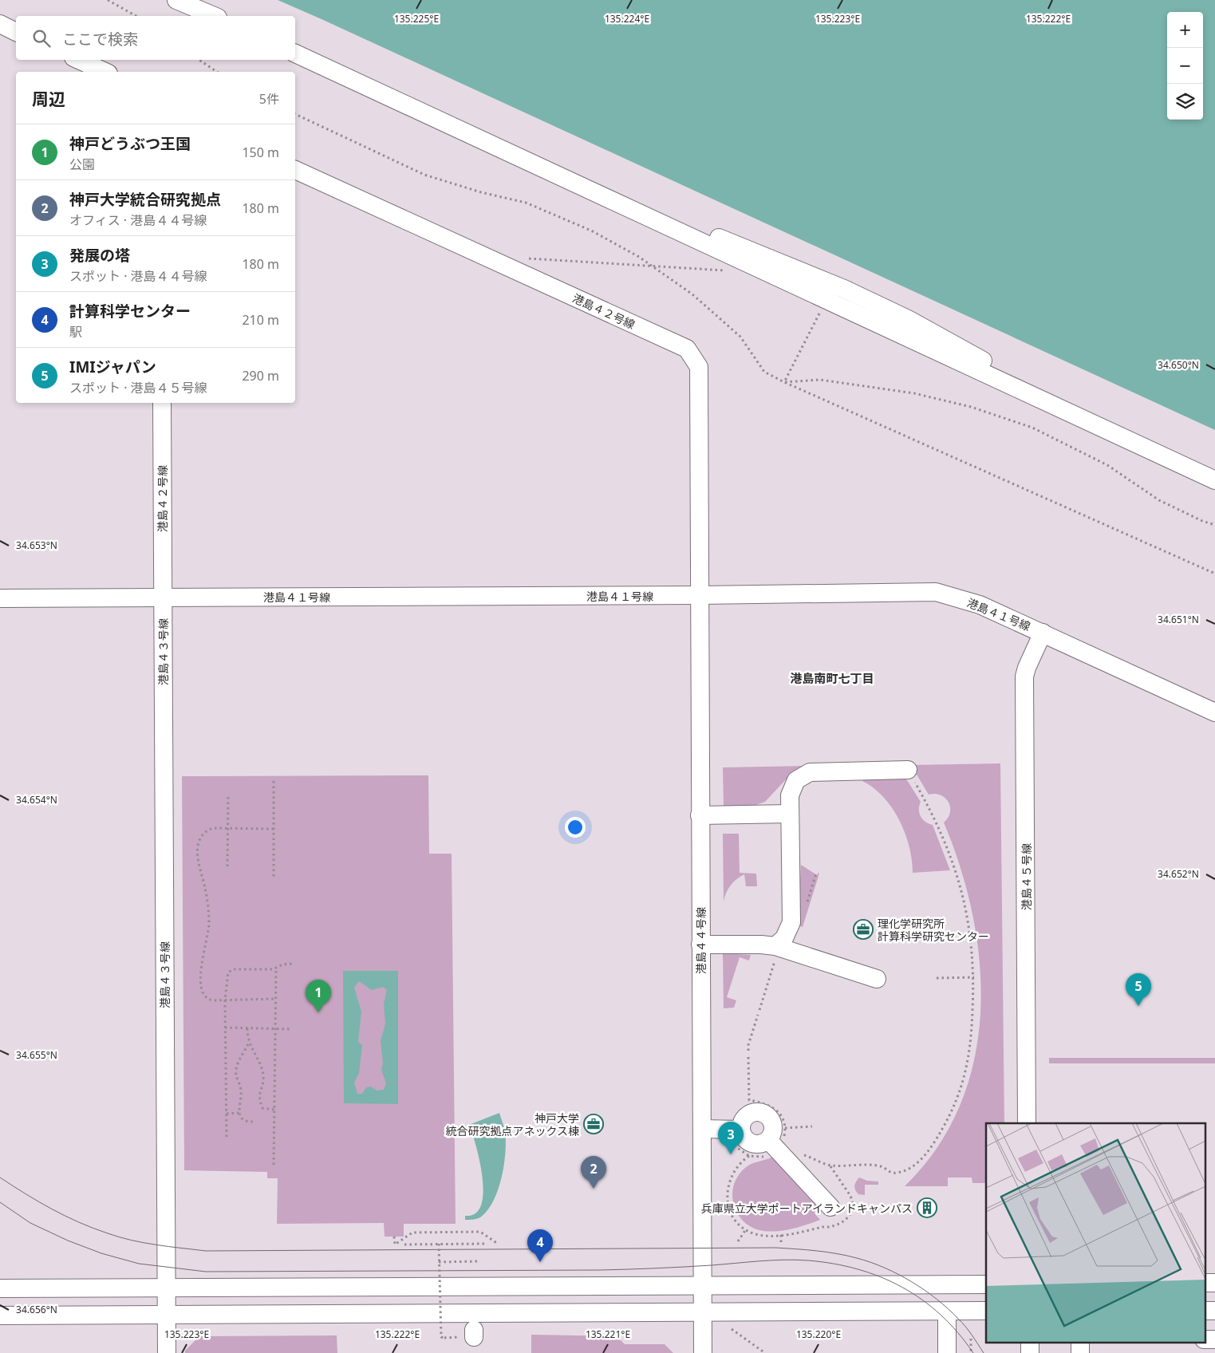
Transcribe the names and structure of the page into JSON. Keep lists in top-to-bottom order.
{
  "streets": {
    "street": [
      "港島４２号線",
      "港島４１号線",
      "港島４３号線",
      "港島４５号線",
      "港島４４号線"
    ]
  },
  "crossings": [
    ["港島４２号線", "港島４１号線"],
    ["港島４２号線", "港島４３号線"],
    ["港島４２号線", "港島４４号線"],
    ["港島４１号線", "港島４３号線"],
    ["港島４１号線", "港島４５号線"],
    ["港島４１号線", "港島４４号線"]
  ],
  "districts": ["港島南町七丁目"],
  "places": {
    "office": ["理化学研究所 計算科学研究センター", "神戸大学 統合研究拠点アネックス棟"],
    "building": ["兵庫県立大学ポートアイランドキャンパス"]
  },
  "page": {
    "map_buttons": ["+", "−"],
    "search": "ここで検索",
    "heading": ["周辺", "5件"],
    "list": [
      {
        "mark": "1",
        "name": "神戸どうぶつ王国",
        "note": "公園",
        "value": "150 m"
      },
      {
        "mark": "2",
        "name": "神戸大学統合研究拠点",
        "note": "オフィス · 港島４４号線",
        "value": "180 m"
      },
      {
        "mark": "3",
        "name": "発展の塔",
        "note": "スポット · 港島４４号線",
        "value": "180 m"
      },
      {
        "mark": "4",
        "name": "計算科学センター",
        "note": "駅",
        "value": "210 m"
      },
      {
        "mark": "5",
        "name": "IMIジャパン",
        "note": "スポット · 港島４５号線",
        "value": "290 m"
      }
    ],
    "pins": [
      "5",
      "1",
      "3",
      "2",
      "4"
    ]
  },
  "coordinates": [
    "135.225°E",
    "135.224°E",
    "135.223°E",
    "135.222°E",
    "34.650°N",
    "34.653°N",
    "34.651°N",
    "34.654°N",
    "34.652°N",
    "34.655°N",
    "34.656°N",
    "135.221°E",
    "135.220°E"
  ]
}
